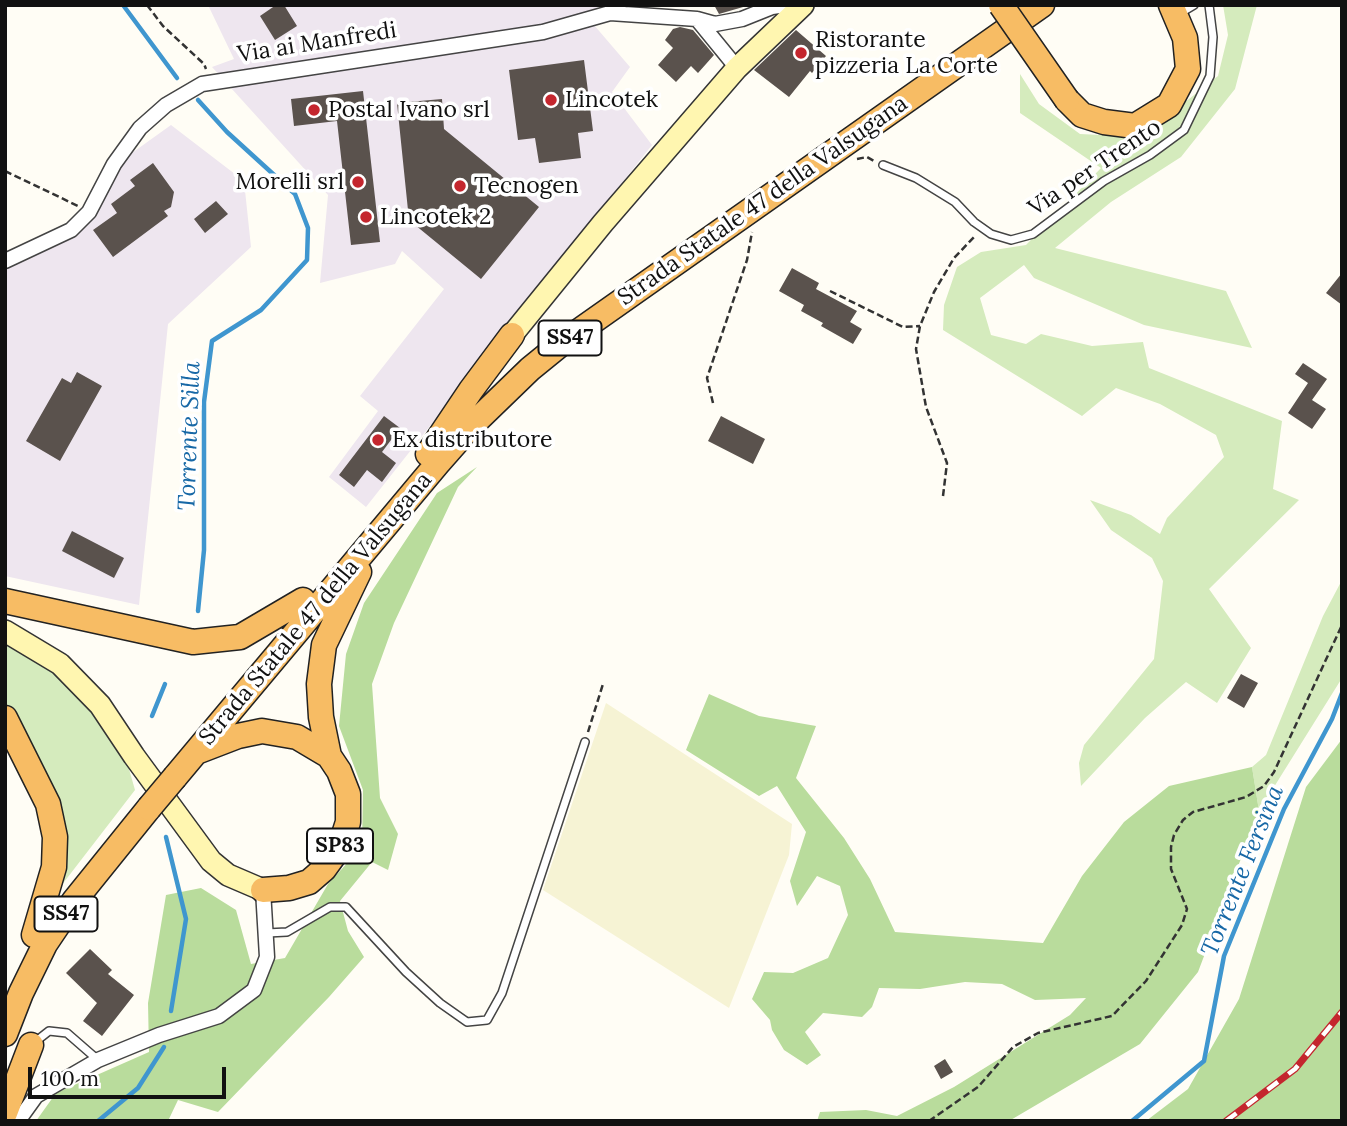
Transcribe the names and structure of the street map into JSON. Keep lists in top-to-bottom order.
{
  "streets": {
    "highway": ["Strada Statale 47 della Valsugana", "SS47", "SP83"],
    "street": ["Via ai Manfredi"],
    "lane": ["Via per Trento"]
  },
  "water": ["Torrente Silla", "Torrente Fersina"],
  "places": [
    "Ristorante pizzeria La Corte",
    "Lincotek",
    "Postal Ivano srl",
    "Morelli srl",
    "Tecnogen",
    "Lincotek 2",
    "Ex distributore"
  ],
  "scale_bar": "100 m"
}
